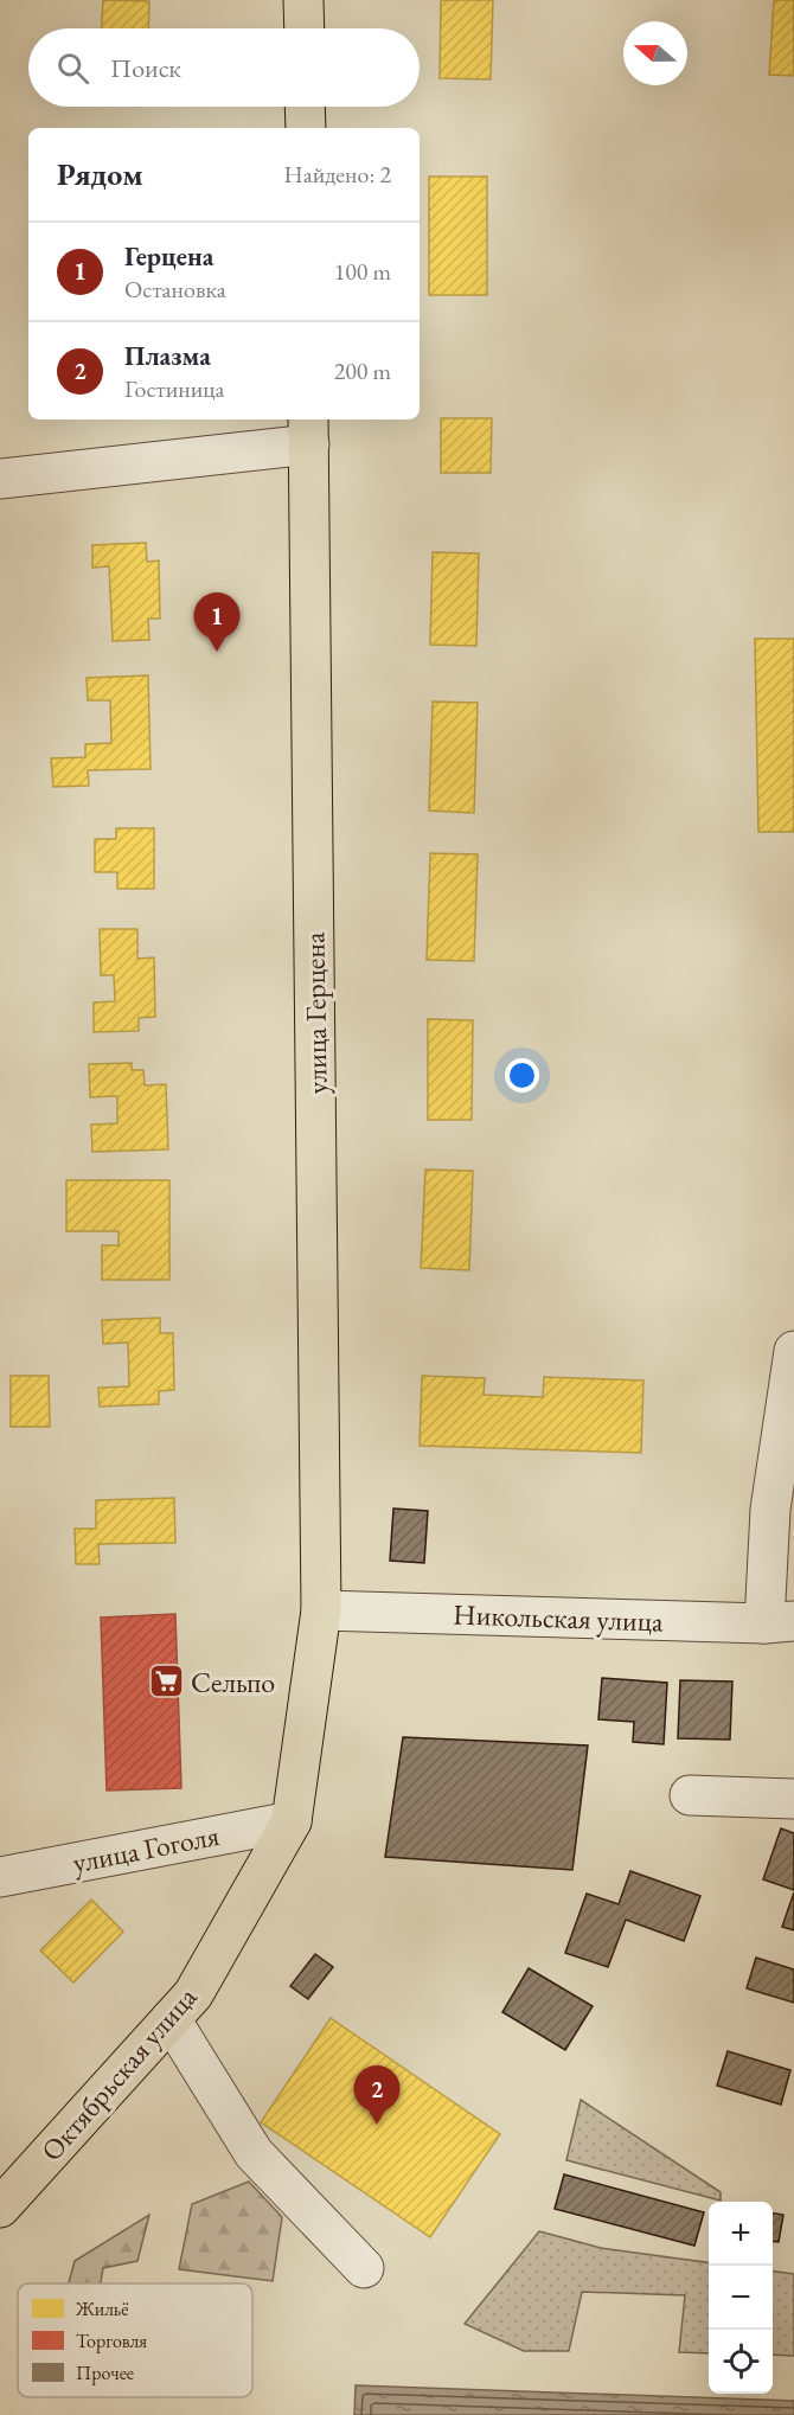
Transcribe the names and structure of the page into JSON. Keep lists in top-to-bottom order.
{
  "streets": {
    "main road": ["улица Герцена", "Октябрьская улица"],
    "street": ["Никольская улица", "улица Гоголя"]
  },
  "crossings": [
    ["улица Герцена", "Никольская улица"],
    ["улица Герцена", "Октябрьская улица"],
    ["Никольская улица", "Октябрьская улица"],
    ["улица Гоголя", "Октябрьская улица"]
  ],
  "places": {
    "supermarket": ["Сельпо"]
  },
  "legend": ["Жильё", "Торговля", "Прочее"],
  "north": "left",
  "page": {
    "search": "Поиск",
    "heading": ["Рядом", "Найдено: 2"],
    "list": [
      {
        "mark": "1",
        "name": "Герцена",
        "note": "Остановка",
        "value": "100 m"
      },
      {
        "mark": "2",
        "name": "Плазма",
        "note": "Гостиница",
        "value": "200 m"
      }
    ],
    "pins": ["1", "2"],
    "map_buttons": ["+", "−"]
  }
}
